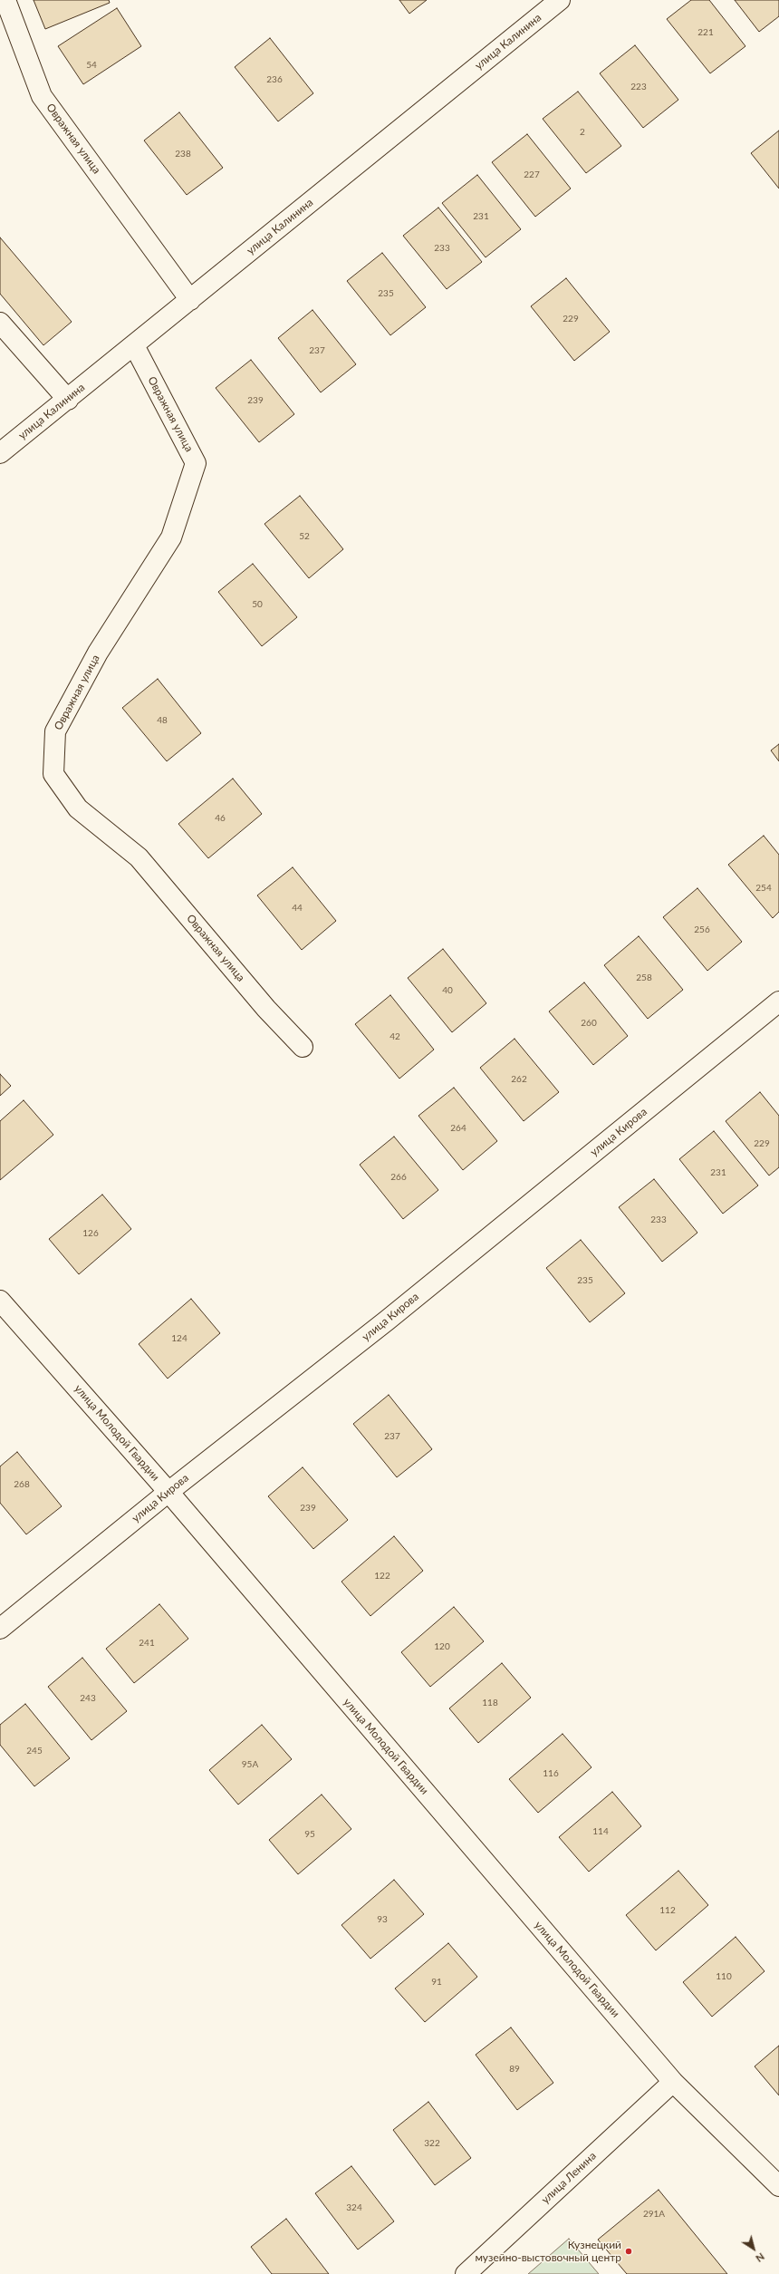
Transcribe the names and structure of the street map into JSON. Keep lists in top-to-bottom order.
{
  "streets": {
    "street": [
      "улица Калинина",
      "Овражная улица",
      "улица Кирова",
      "улица Молодой Гвардии",
      "улица Ленина"
    ]
  },
  "crossings": [
    ["улица Калинина", "Овражная улица"],
    ["улица Кирова", "улица Молодой Гвардии"],
    ["улица Молодой Гвардии", "улица Ленина"]
  ],
  "places": ["Кузнецкий музейно-выстовочный центр"],
  "house_numbers": [
    "221",
    "54",
    "236",
    "223",
    "2",
    "238",
    "227",
    "231",
    "233",
    "235",
    "229",
    "237",
    "239",
    "52",
    "50",
    "48",
    "46",
    "254",
    "44",
    "256",
    "258",
    "40",
    "260",
    "42",
    "262",
    "264",
    "229",
    "231",
    "266",
    "233",
    "126",
    "235",
    "124",
    "237",
    "268",
    "239",
    "122",
    "241",
    "120",
    "243",
    "118",
    "245",
    "95А",
    "116",
    "114",
    "95",
    "112",
    "93",
    "110",
    "91",
    "89",
    "322",
    "324",
    "291А"
  ],
  "north": "bottom right"
}
